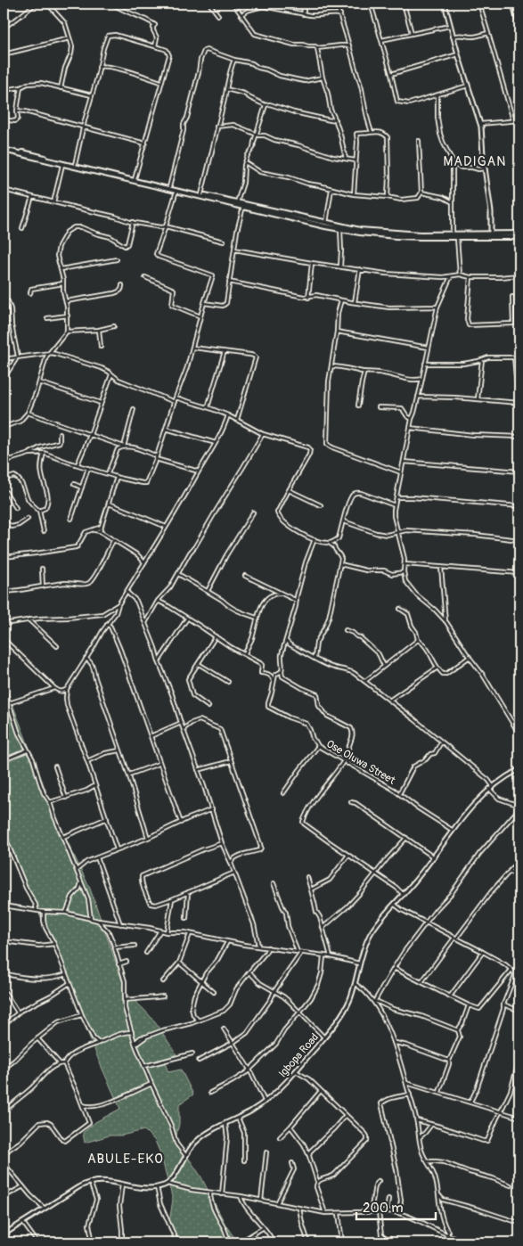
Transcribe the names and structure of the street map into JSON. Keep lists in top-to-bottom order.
{
  "streets": {
    "street": ["Ose Oluwa Street", "Igbopa Road"]
  },
  "crossings": [
    ["Ose Oluwa Street", "Igbopa Road"]
  ],
  "districts": ["MADIGAN", "ABULE-EKO"],
  "scale_bar": "200 m"
}
